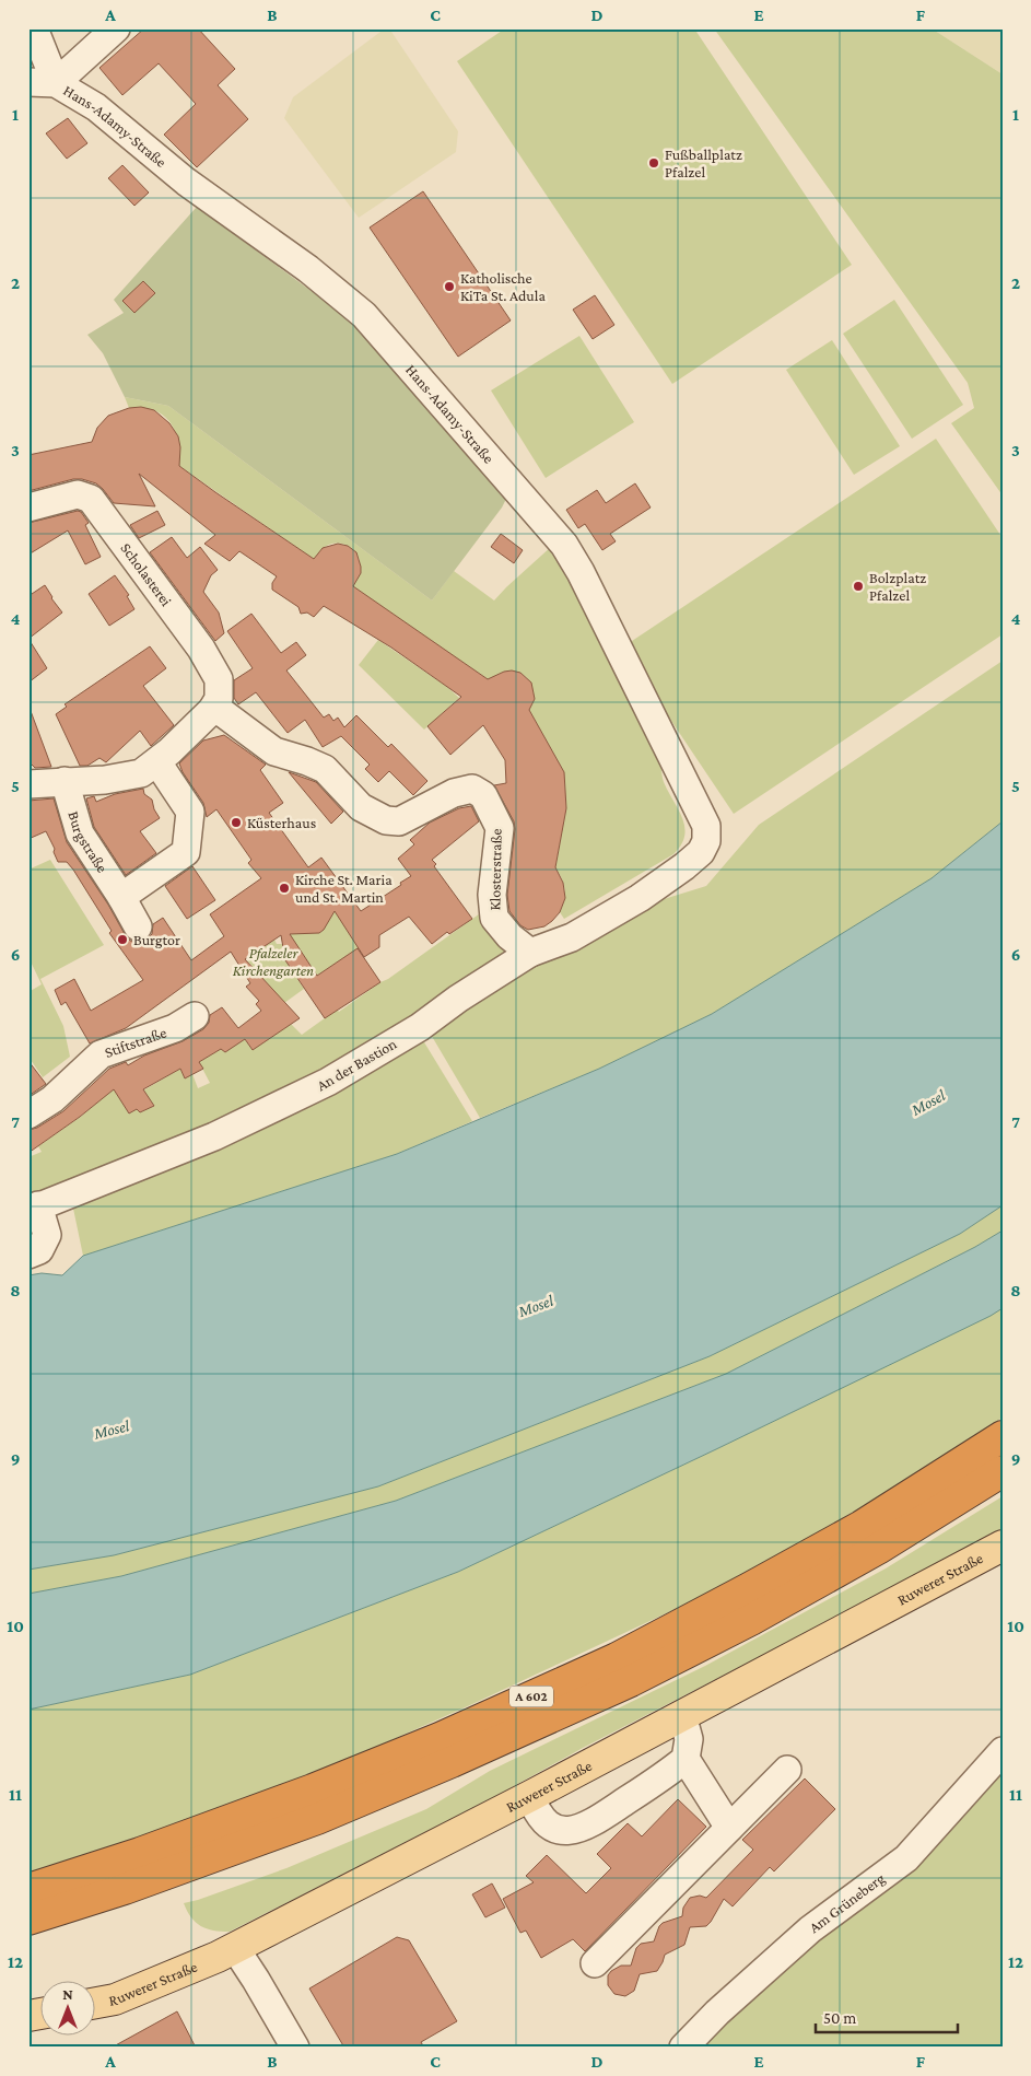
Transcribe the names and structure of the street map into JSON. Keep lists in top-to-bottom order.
{
  "streets": {
    "highway": ["A 602"],
    "main road": ["Ruwerer Straße"],
    "street": [
      "Hans-Adamy-Straße",
      "Scholasterei",
      "Burgstraße",
      "Klosterstraße",
      "Stiftstraße",
      "An der Bastion",
      "Am Grüneberg"
    ]
  },
  "crossings": [
    ["Hans-Adamy-Straße", "An der Bastion"],
    ["Scholasterei", "Klosterstraße"],
    ["Klosterstraße", "An der Bastion"]
  ],
  "water": ["Mosel"],
  "parks": ["Pfalzeler Kirchengarten"],
  "places": [
    "Fußballplatz Pfalzel",
    "Katholische KiTa St. Adula",
    "Bolzplatz Pfalzel",
    "Küsterhaus",
    "Kirche St. Maria und St. Martin",
    "Burgtor"
  ],
  "scale_bar": "50 m",
  "north": "top",
  "grid": {
    "columns": [
      "A",
      "B",
      "C",
      "D",
      "E",
      "F"
    ],
    "rows": [
      "1",
      "2",
      "3",
      "4",
      "5",
      "6",
      "7",
      "8",
      "9",
      "10",
      "11",
      "12"
    ]
  }
}
